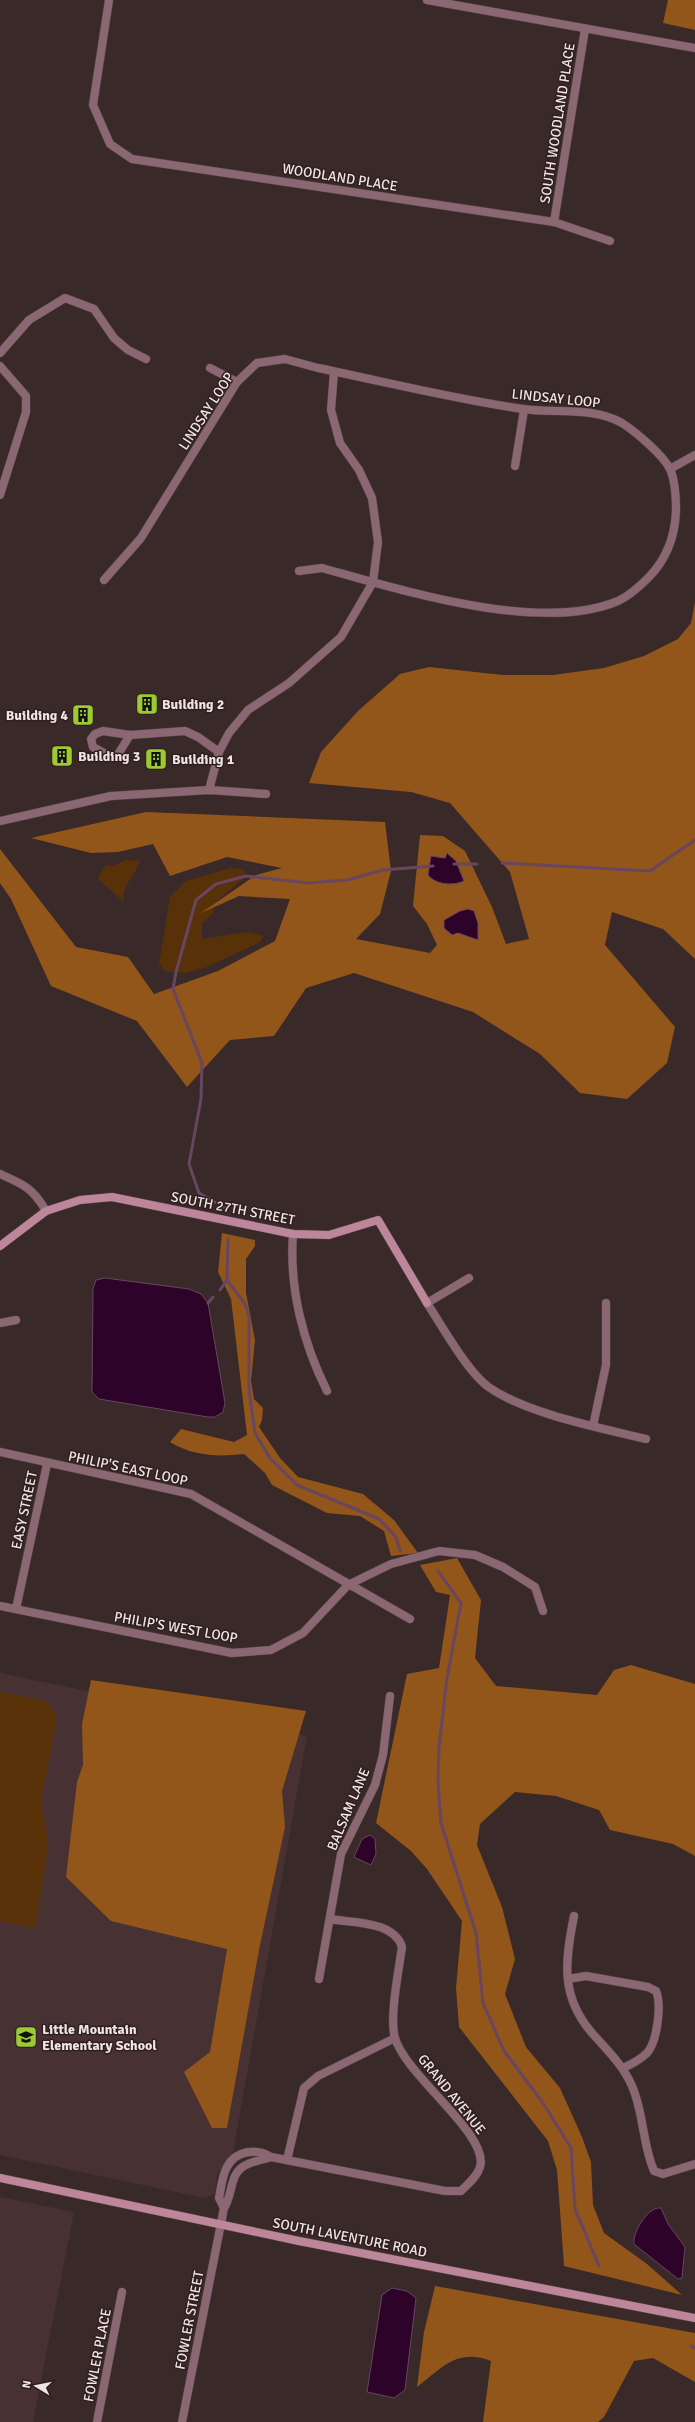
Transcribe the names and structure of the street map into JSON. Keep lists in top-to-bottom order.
{
  "streets": {
    "street": [
      "SOUTH WOODLAND PLACE",
      "WOODLAND PLACE",
      "LINDSAY LOOP",
      "SOUTH 27TH STREET",
      "PHILIP'S EAST LOOP",
      "EASY STREET",
      "PHILIP'S WEST LOOP",
      "BALSAM LANE",
      "GRAND AVENUE",
      "SOUTH LAVENTURE ROAD",
      "FOWLER STREET",
      "FOWLER PLACE"
    ]
  },
  "crossings": [
    ["SOUTH WOODLAND PLACE", "WOODLAND PLACE"],
    ["PHILIP'S EAST LOOP", "EASY STREET"],
    ["PHILIP'S EAST LOOP", "PHILIP'S WEST LOOP"],
    ["EASY STREET", "PHILIP'S WEST LOOP"],
    ["BALSAM LANE", "GRAND AVENUE"],
    ["GRAND AVENUE", "SOUTH LAVENTURE ROAD"],
    ["GRAND AVENUE", "FOWLER STREET"],
    ["SOUTH LAVENTURE ROAD", "FOWLER STREET"]
  ],
  "places": {
    "building": [
      "Building 2",
      "Building 4",
      "Building 3",
      "Building 1"
    ],
    "school or university": ["Little Mountain Elementary School"]
  },
  "north": "left"
}
